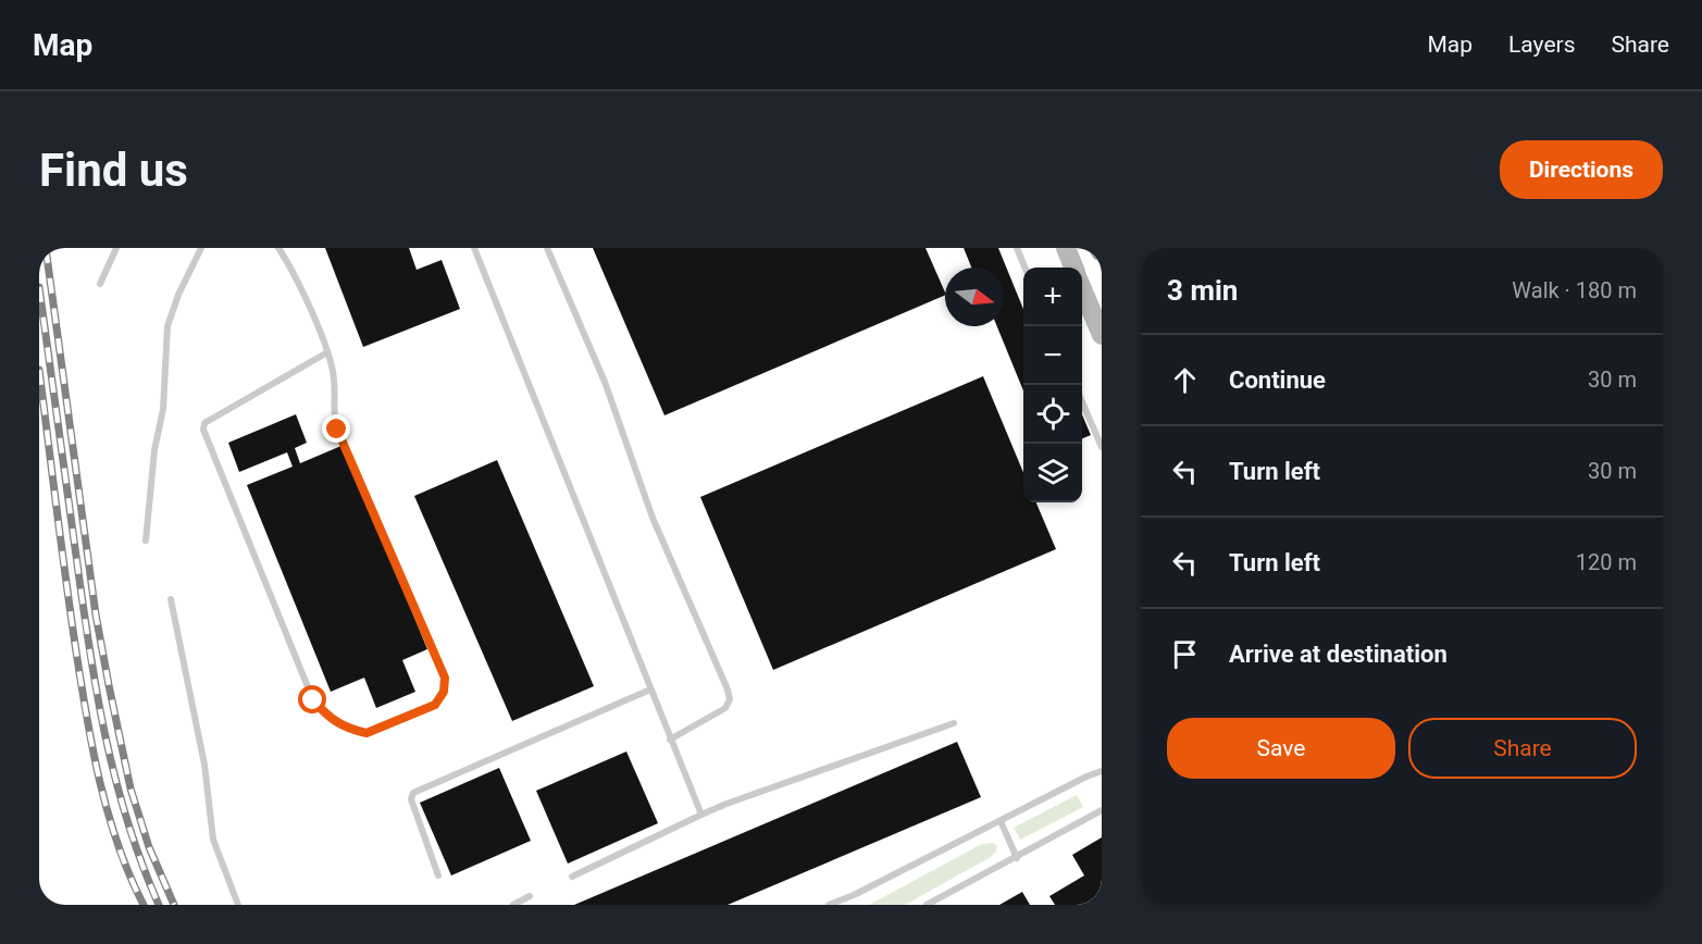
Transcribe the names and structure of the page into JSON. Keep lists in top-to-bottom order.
{
  "north": "right",
  "page": {
    "header": "Map",
    "nav": ["Map", "Layers", "Share"],
    "buttons": [
      "Directions",
      ["Save", "Share"]
    ],
    "title": "Find us",
    "heading": ["3 min", "Walk · 180 m"],
    "map_buttons": ["+", "−"],
    "list": [
      ["Continue", "30 m"],
      ["Turn left", "30 m"],
      ["Turn left", "120 m"],
      "Arrive at destination"
    ]
  }
}
